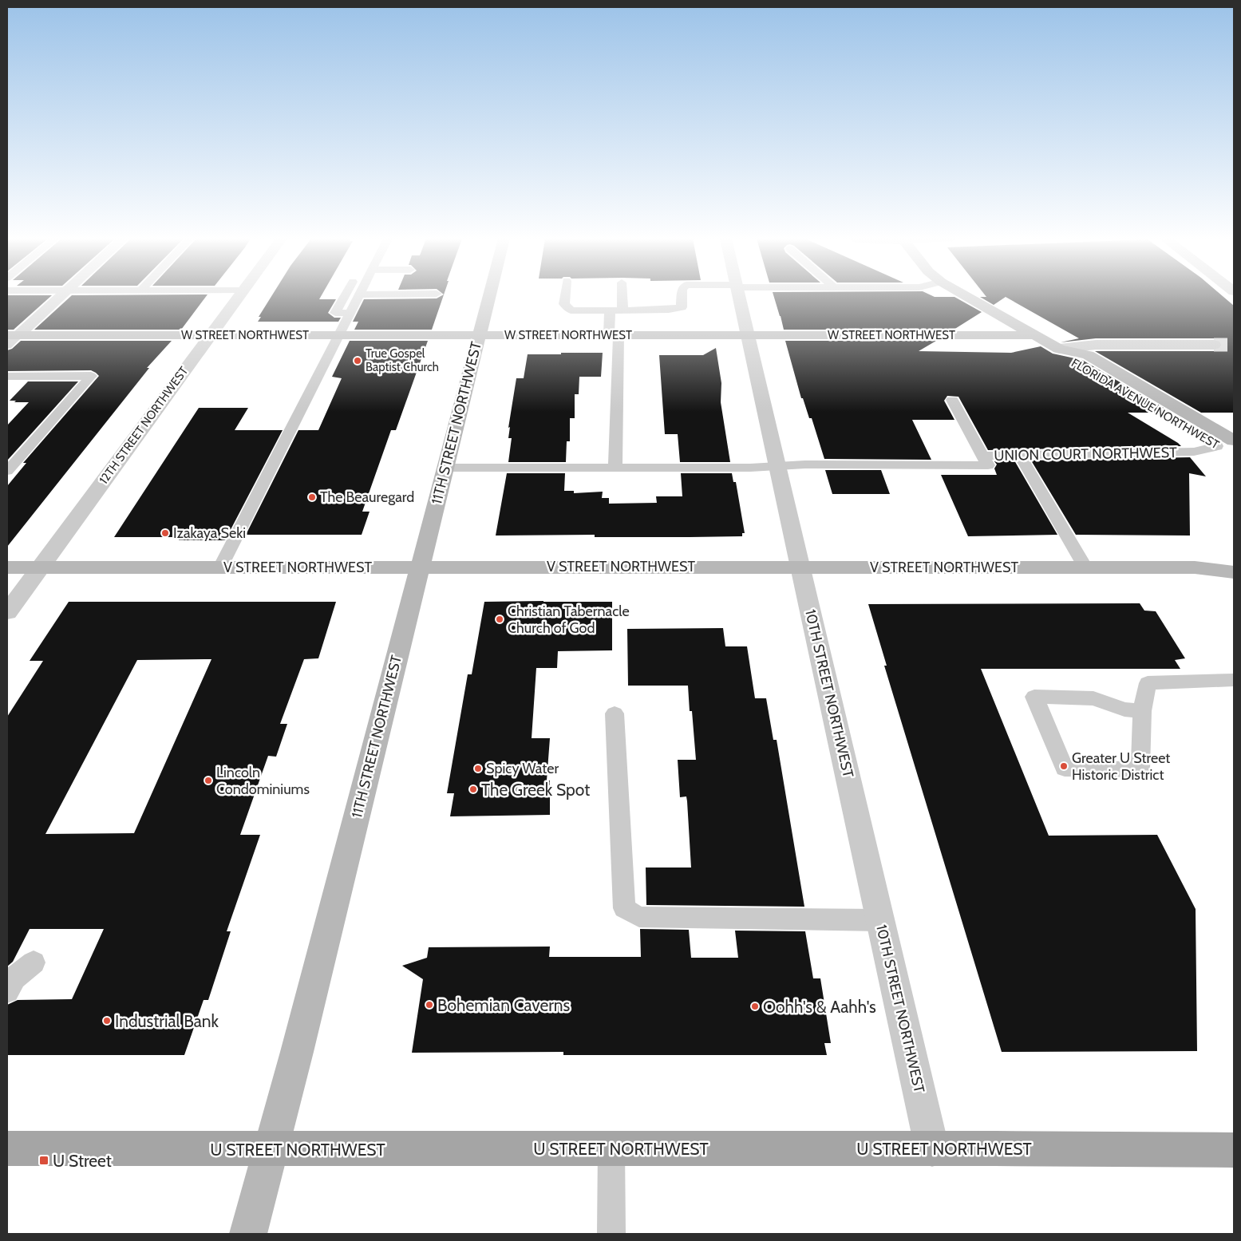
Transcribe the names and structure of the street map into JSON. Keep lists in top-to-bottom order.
{
  "streets": {
    "main road": ["U STREET NORTHWEST"],
    "street": [
      "W STREET NORTHWEST",
      "FLORIDA AVENUE NORTHWEST",
      "11TH STREET NORTHWEST",
      "12TH STREET NORTHWEST",
      "V STREET NORTHWEST",
      "10TH STREET NORTHWEST"
    ],
    "lane": ["UNION COURT NORTHWEST"]
  },
  "crossings": [
    ["W STREET NORTHWEST", "FLORIDA AVENUE NORTHWEST"],
    ["W STREET NORTHWEST", "11TH STREET NORTHWEST"],
    ["W STREET NORTHWEST", "12TH STREET NORTHWEST"],
    ["W STREET NORTHWEST", "10TH STREET NORTHWEST"],
    ["FLORIDA AVENUE NORTHWEST", "UNION COURT NORTHWEST"],
    ["11TH STREET NORTHWEST", "V STREET NORTHWEST"],
    ["11TH STREET NORTHWEST", "U STREET NORTHWEST"],
    ["12TH STREET NORTHWEST", "V STREET NORTHWEST"],
    ["UNION COURT NORTHWEST", "10TH STREET NORTHWEST"],
    ["V STREET NORTHWEST", "10TH STREET NORTHWEST"],
    ["10TH STREET NORTHWEST", "U STREET NORTHWEST"]
  ],
  "places": {
    "other": [
      "True Gospel Baptist Church",
      "The Beauregard",
      "Izakaya Seki",
      "Christian Tabernacle Church of God",
      "Greater U Street Historic District",
      "Spicy Water",
      "Lincoln Condominiums",
      "The Greek Spot",
      "Bohemian Caverns",
      "Oohh's & Aahh's",
      "Industrial Bank"
    ],
    "transit": ["U Street"]
  }
}
